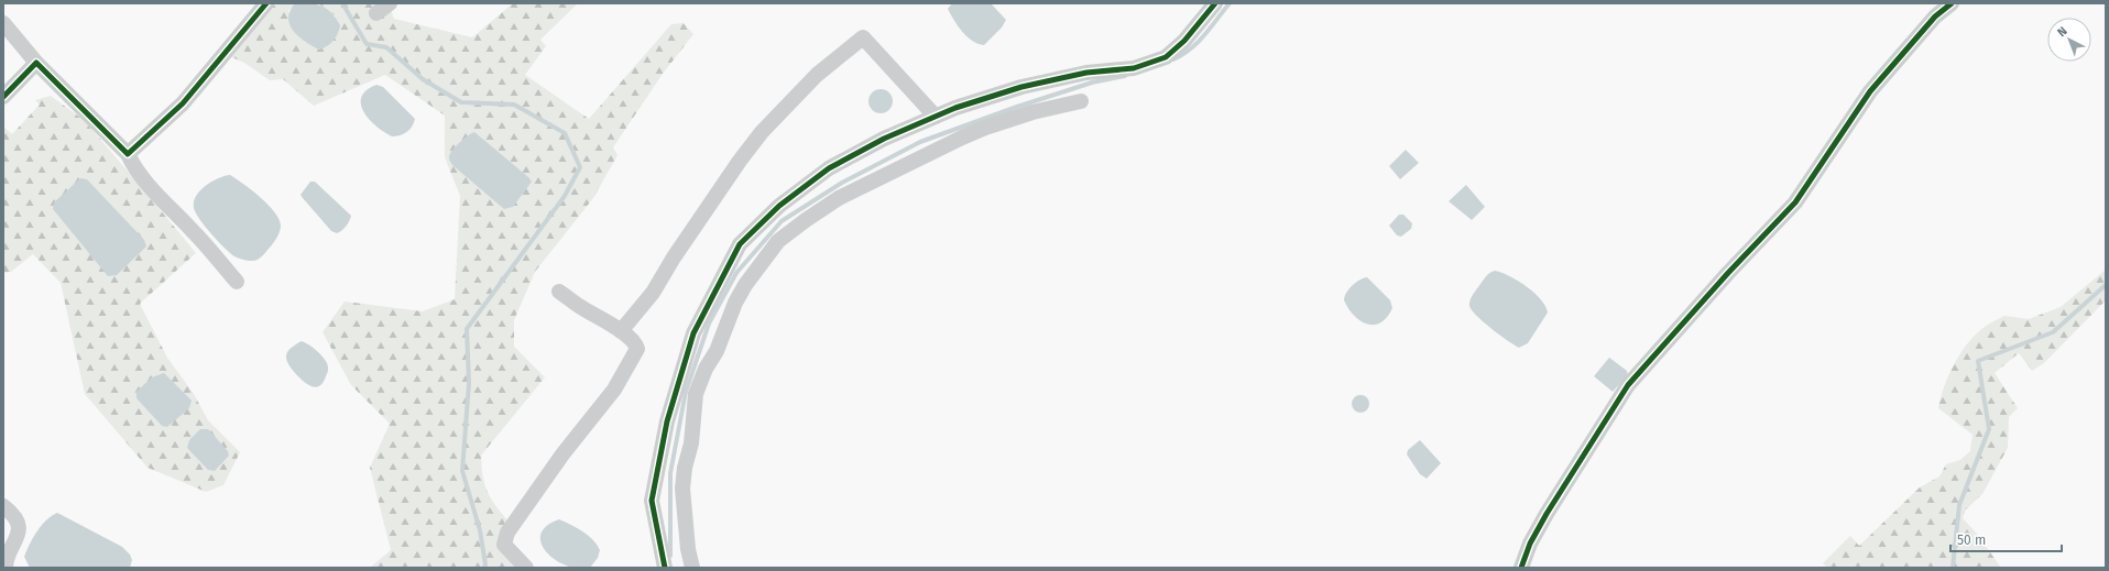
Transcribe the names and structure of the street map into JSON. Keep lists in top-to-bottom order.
{
  "scale_bar": "50 m",
  "north": "top left"
}
